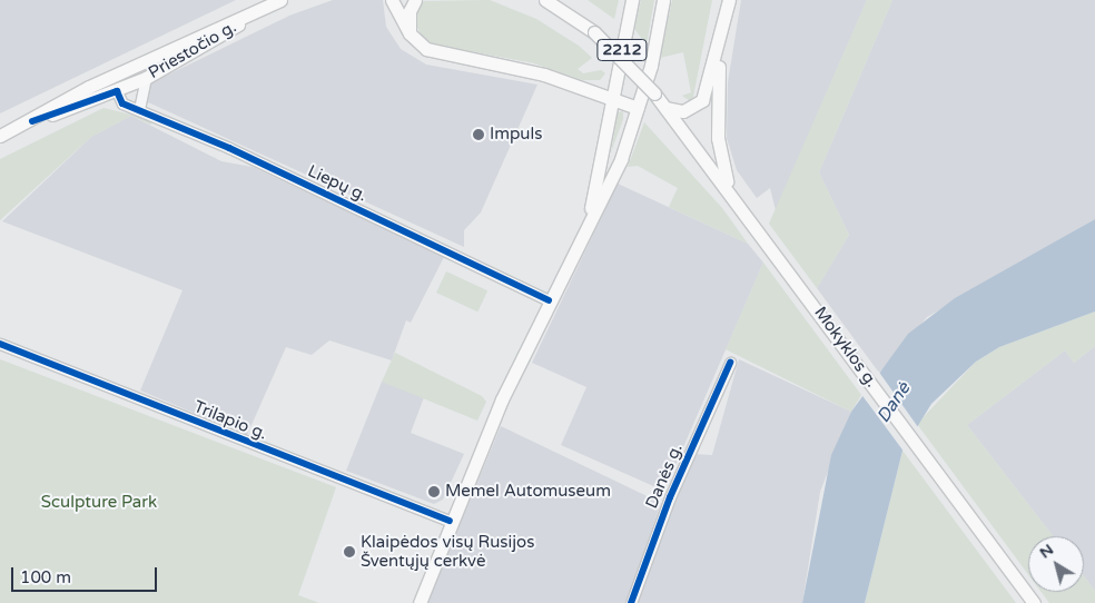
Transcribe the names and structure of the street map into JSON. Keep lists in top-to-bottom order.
{
  "streets": {
    "main road": ["Priestočio g.", "2212", "Mokyklos g."],
    "street": ["Liepų g.", "Trilapio g.", "Danės g."]
  },
  "crossings": [
    ["Priestočio g.", "Liepų g."],
    ["2212", "Liepų g."],
    ["2212", "Trilapio g."]
  ],
  "water": ["Danė"],
  "parks": ["Sculpture Park"],
  "places": ["Impuls", "Memel Automuseum", "Klaipėdos visų Rusijos Šventųjų cerkvė"],
  "scale_bar": "100 m",
  "north": "top left"
}
